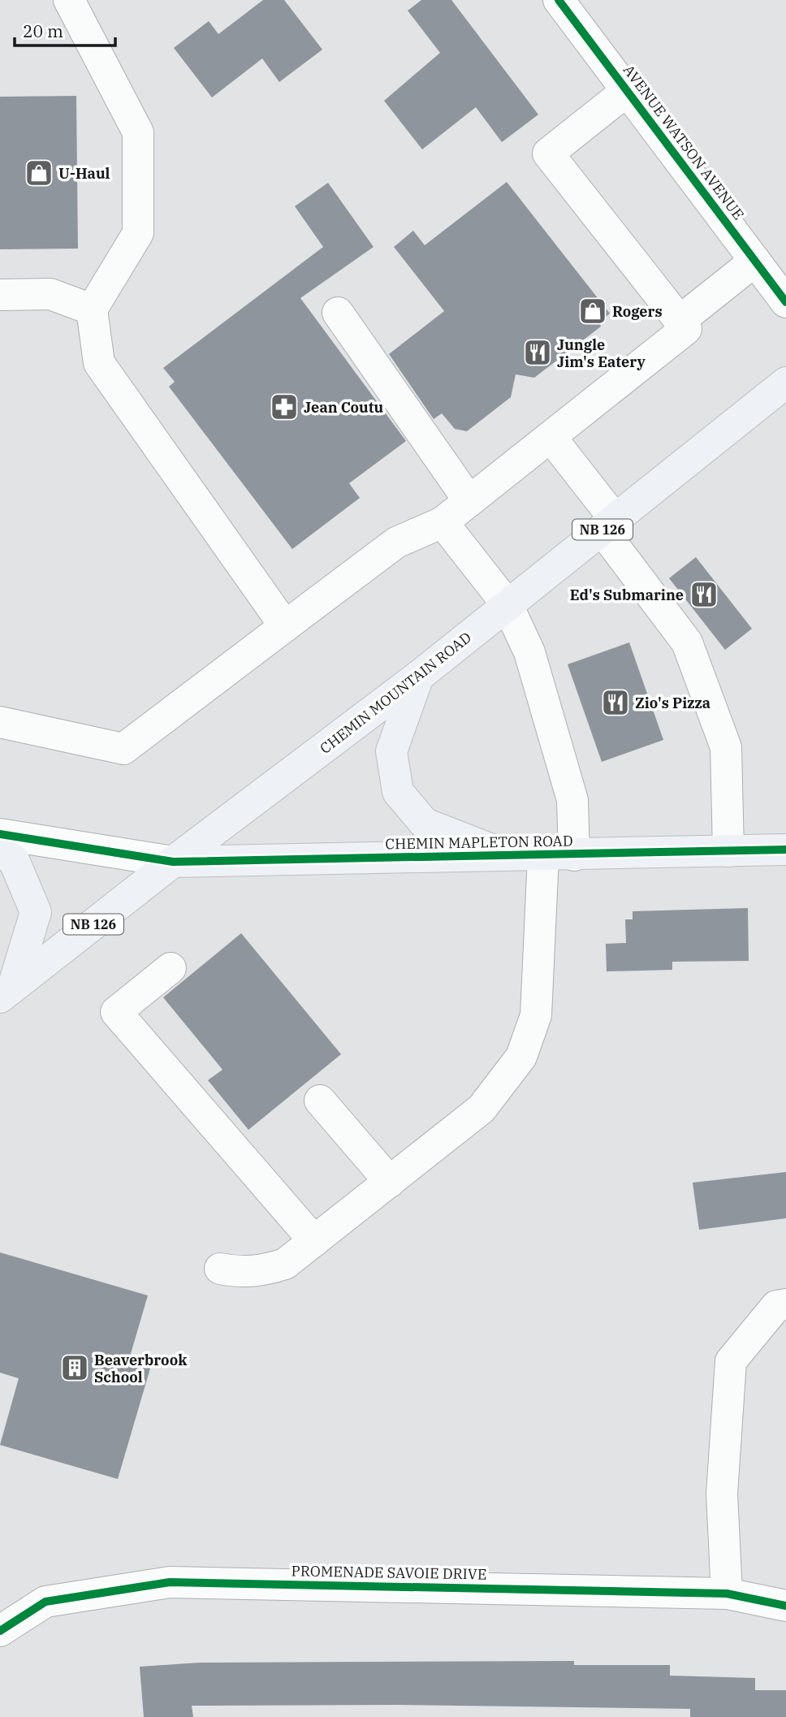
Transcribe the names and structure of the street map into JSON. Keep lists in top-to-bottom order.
{
  "streets": {
    "main road": ["NB 126", "CHEMIN MOUNTAIN ROAD", "CHEMIN MAPLETON ROAD"],
    "street": ["AVENUE WATSON AVENUE", "PROMENADE SAVOIE DRIVE"]
  },
  "crossings": [
    ["CHEMIN MOUNTAIN ROAD", "CHEMIN MAPLETON ROAD"]
  ],
  "places": {
    "shop": ["U-Haul", "Rogers"],
    "restaurant": ["Jungle Jim's Eatery", "Ed's Submarine", "Zio's Pizza"],
    "pharmacy": ["Jean Coutu"],
    "building": ["Beaverbrook School"]
  },
  "scale_bar": "20 m"
}
